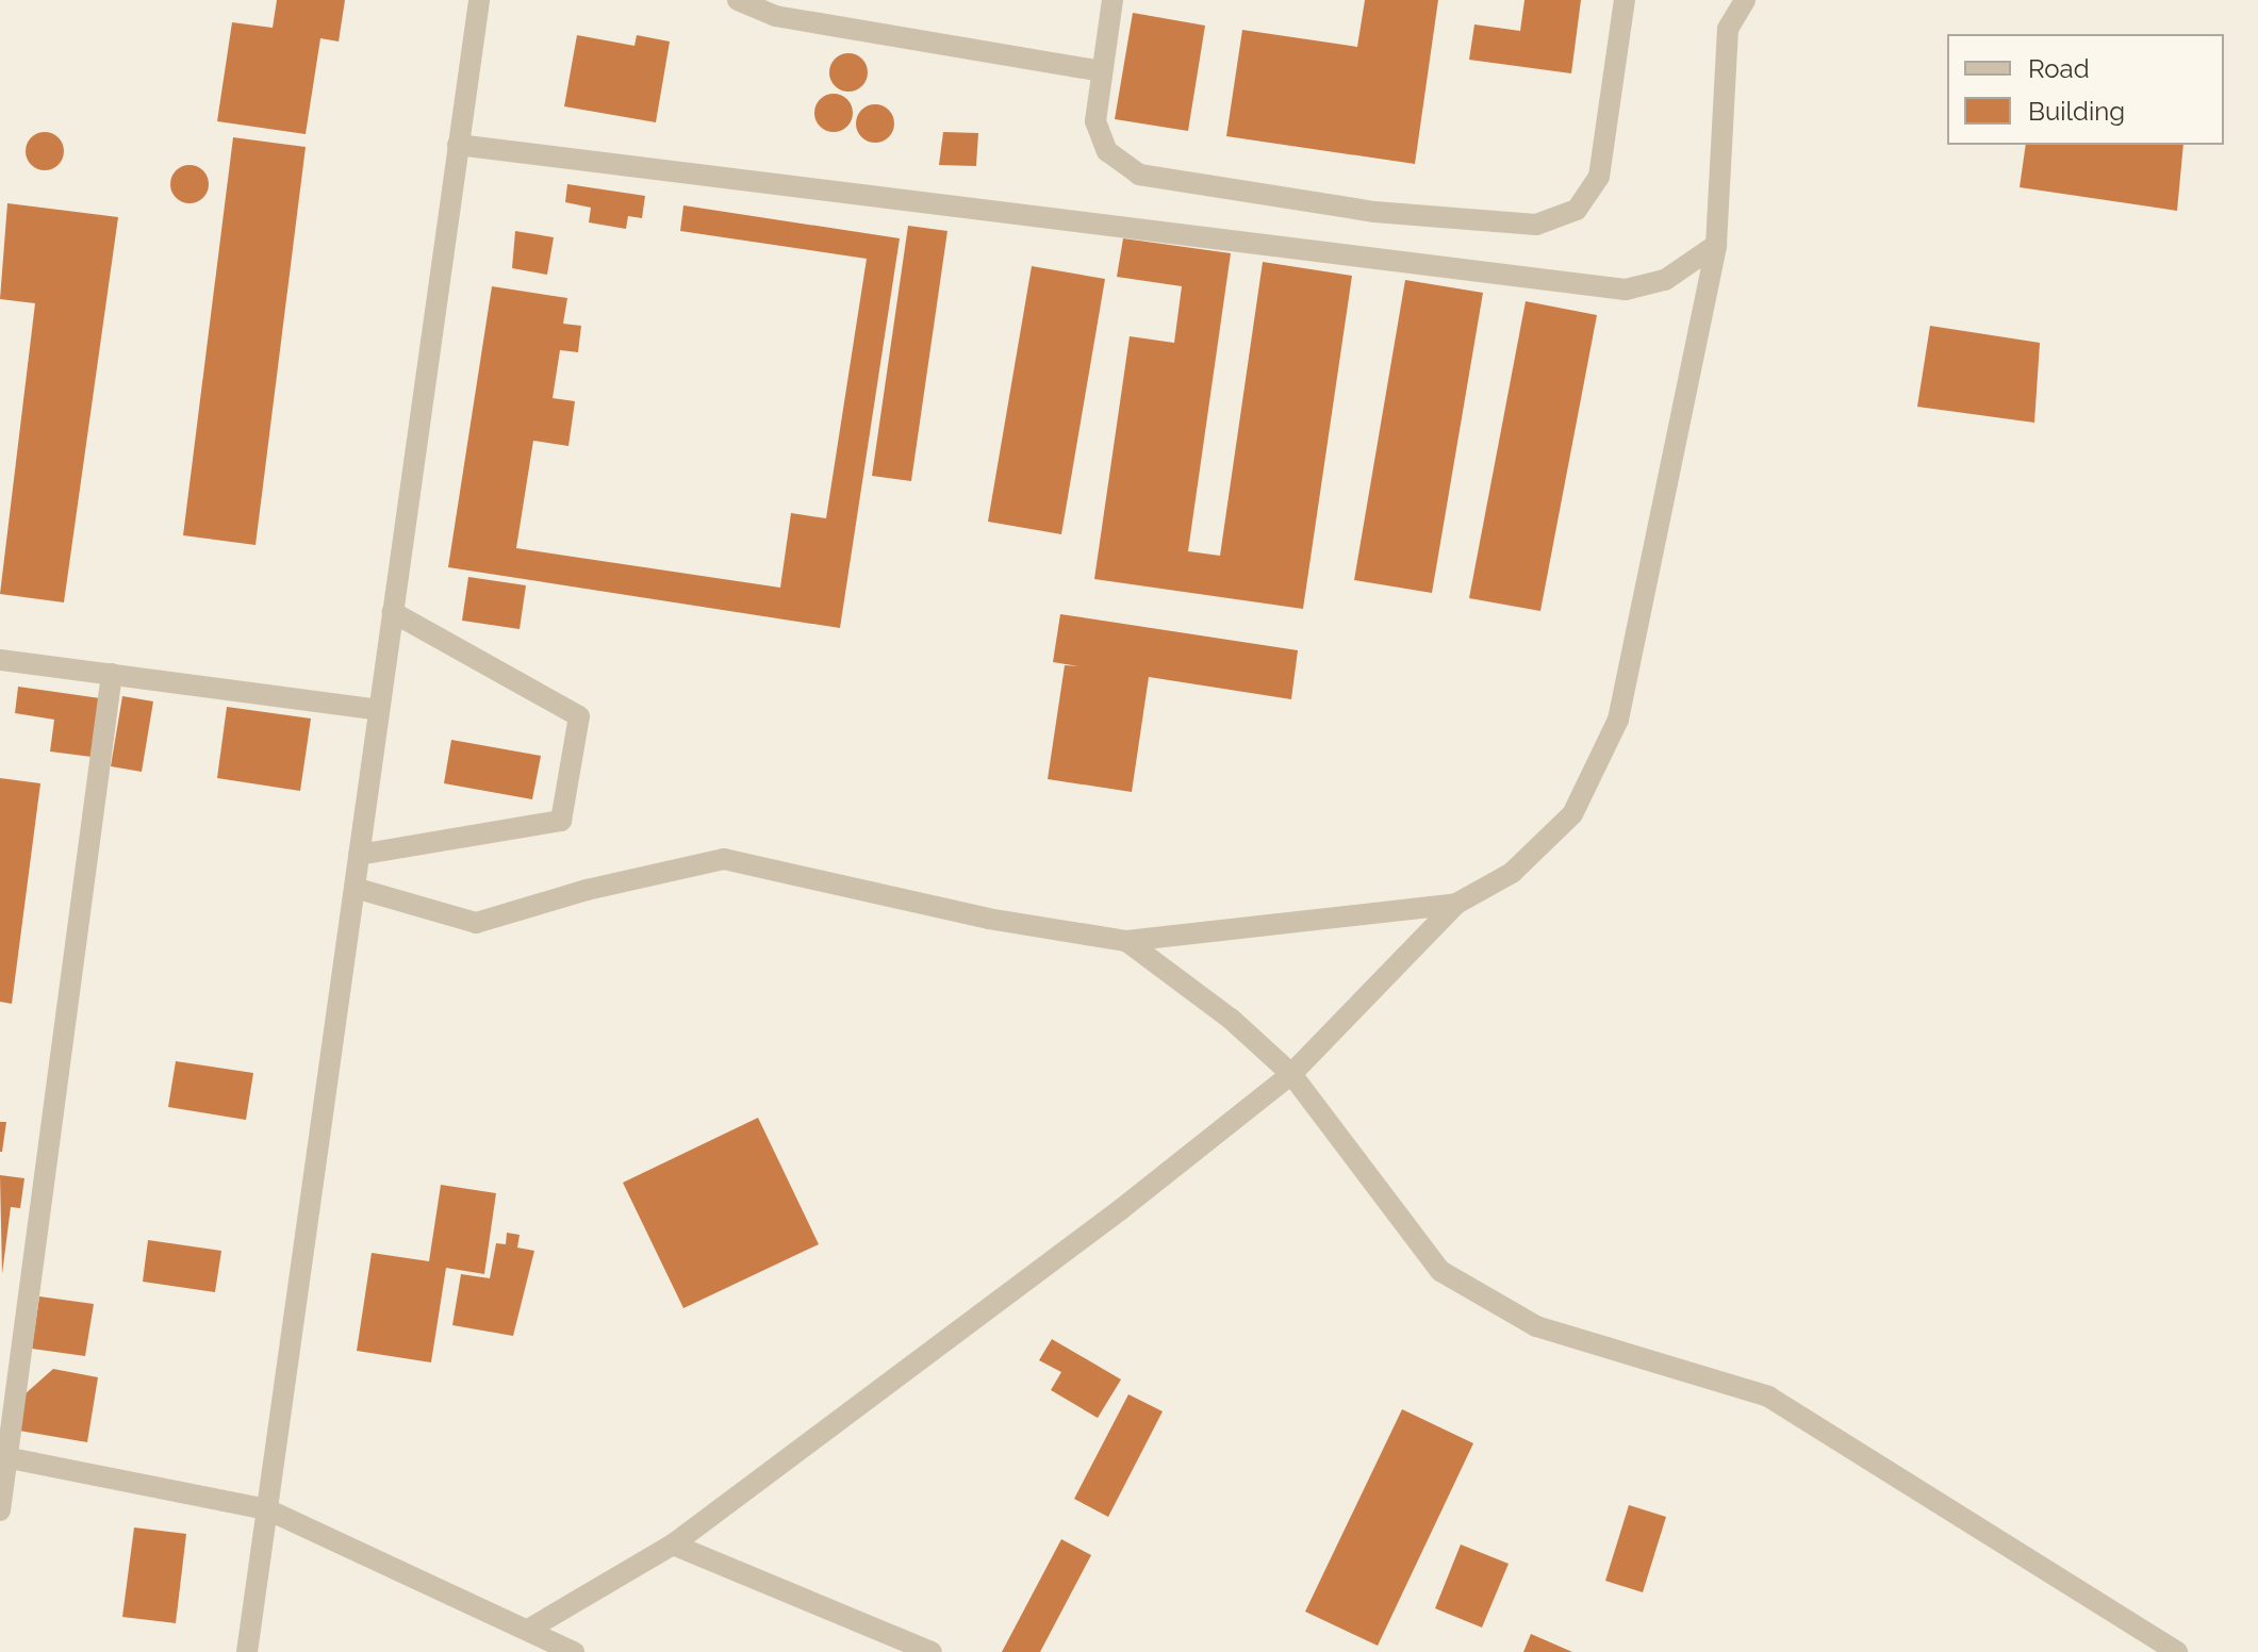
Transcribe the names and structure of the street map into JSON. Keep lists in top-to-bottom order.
{
  "legend": ["Road", "Building"]
}
